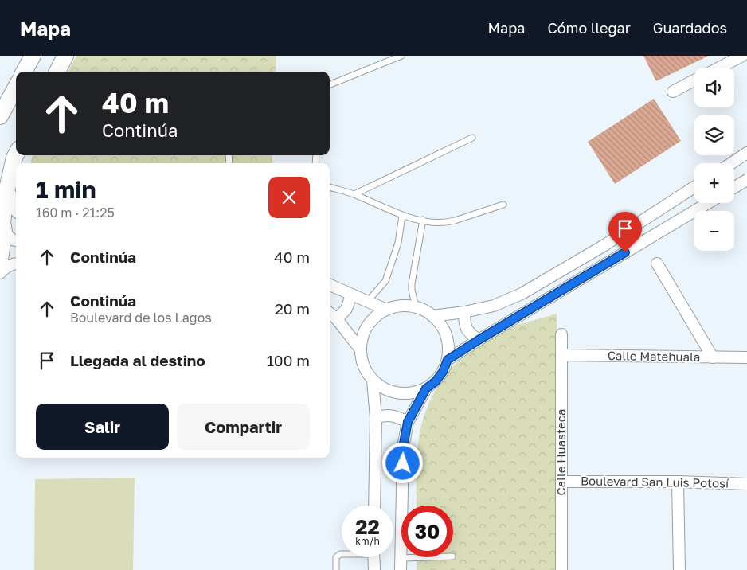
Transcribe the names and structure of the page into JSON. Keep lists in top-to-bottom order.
{
  "streets": {
    "street": ["Calle Matehuala", "Calle Huasteca", "Boulevard San Luis Potosí"]
  },
  "crossings": [
    ["Calle Matehuala", "Calle Huasteca"],
    ["Calle Huasteca", "Boulevard San Luis Potosí"]
  ],
  "page": {
    "header": "Mapa",
    "nav": ["Mapa", "Cómo llegar", "Guardados"],
    "map_buttons": ["+", "−"],
    "turn": ["40 m", "Continúa"],
    "heading": ["1 min", "160 m · 21:25"],
    "list": [
      {
        "name": "Continúa",
        "value": "40 m"
      },
      {
        "name": "Continúa",
        "note": "Boulevard de los Lagos",
        "value": "20 m"
      },
      {
        "name": "Llegada al destino",
        "value": "100 m"
      }
    ],
    "buttons": ["Salir", "Compartir"],
    "speed": "22 km/h",
    "limit": "30"
  }
}
